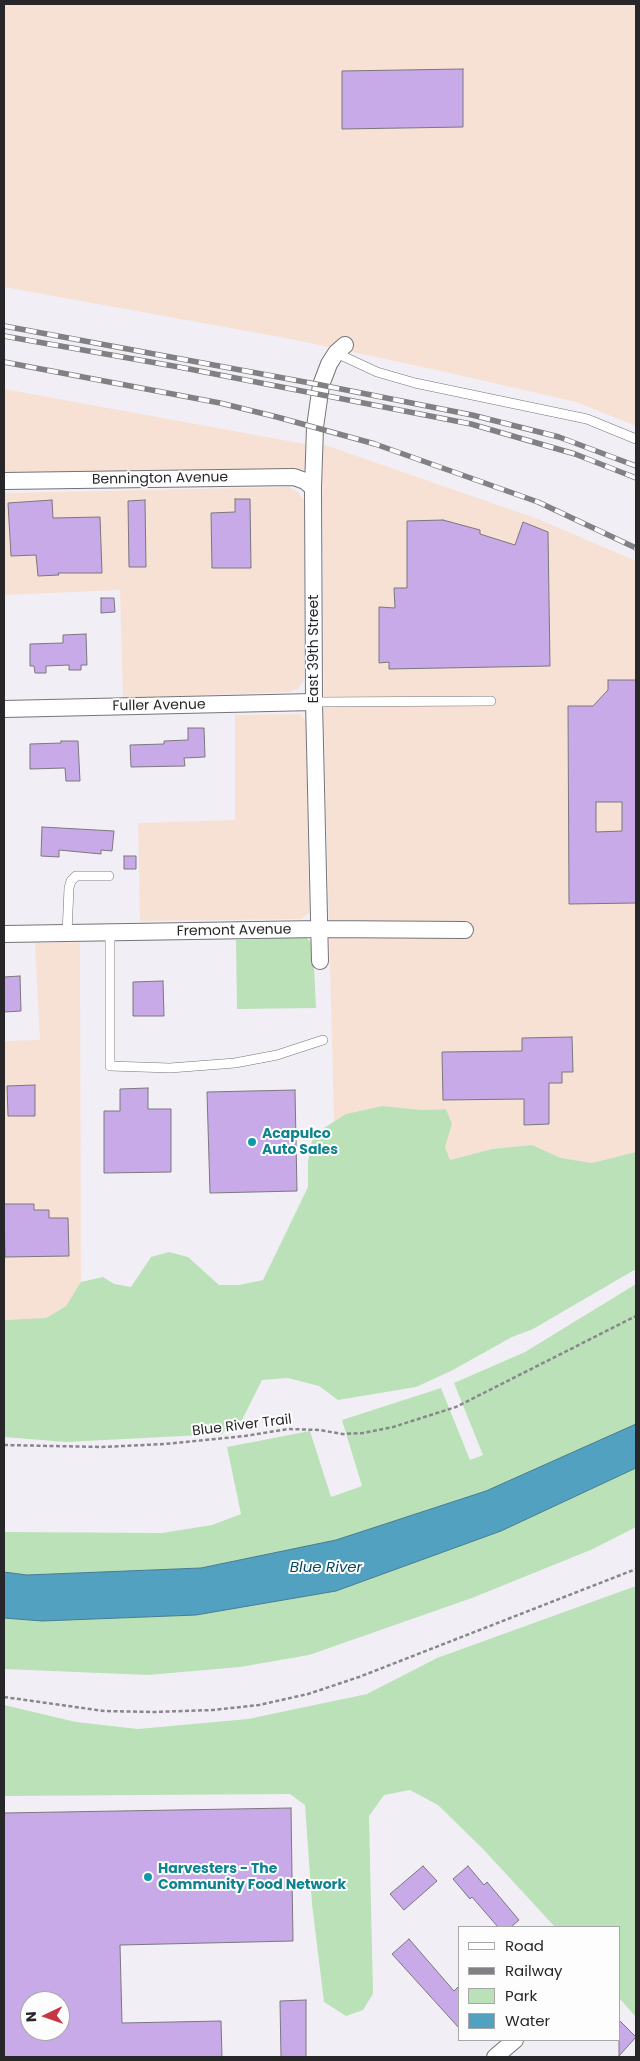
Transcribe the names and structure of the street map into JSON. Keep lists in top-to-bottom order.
{
  "streets": {
    "street": [
      "Bennington Avenue",
      "East 39th Street",
      "Fuller Avenue",
      "Fremont Avenue"
    ],
    "path": ["Blue River Trail"]
  },
  "crossings": [
    ["Bennington Avenue", "East 39th Street"],
    ["East 39th Street", "Fuller Avenue"],
    ["East 39th Street", "Fremont Avenue"]
  ],
  "water": ["Blue River"],
  "places": ["Acapulco Auto Sales", "Harvesters - The Community Food Network"],
  "legend": [
    "Road",
    "Railway",
    "Park",
    "Water"
  ],
  "north": "left"
}
